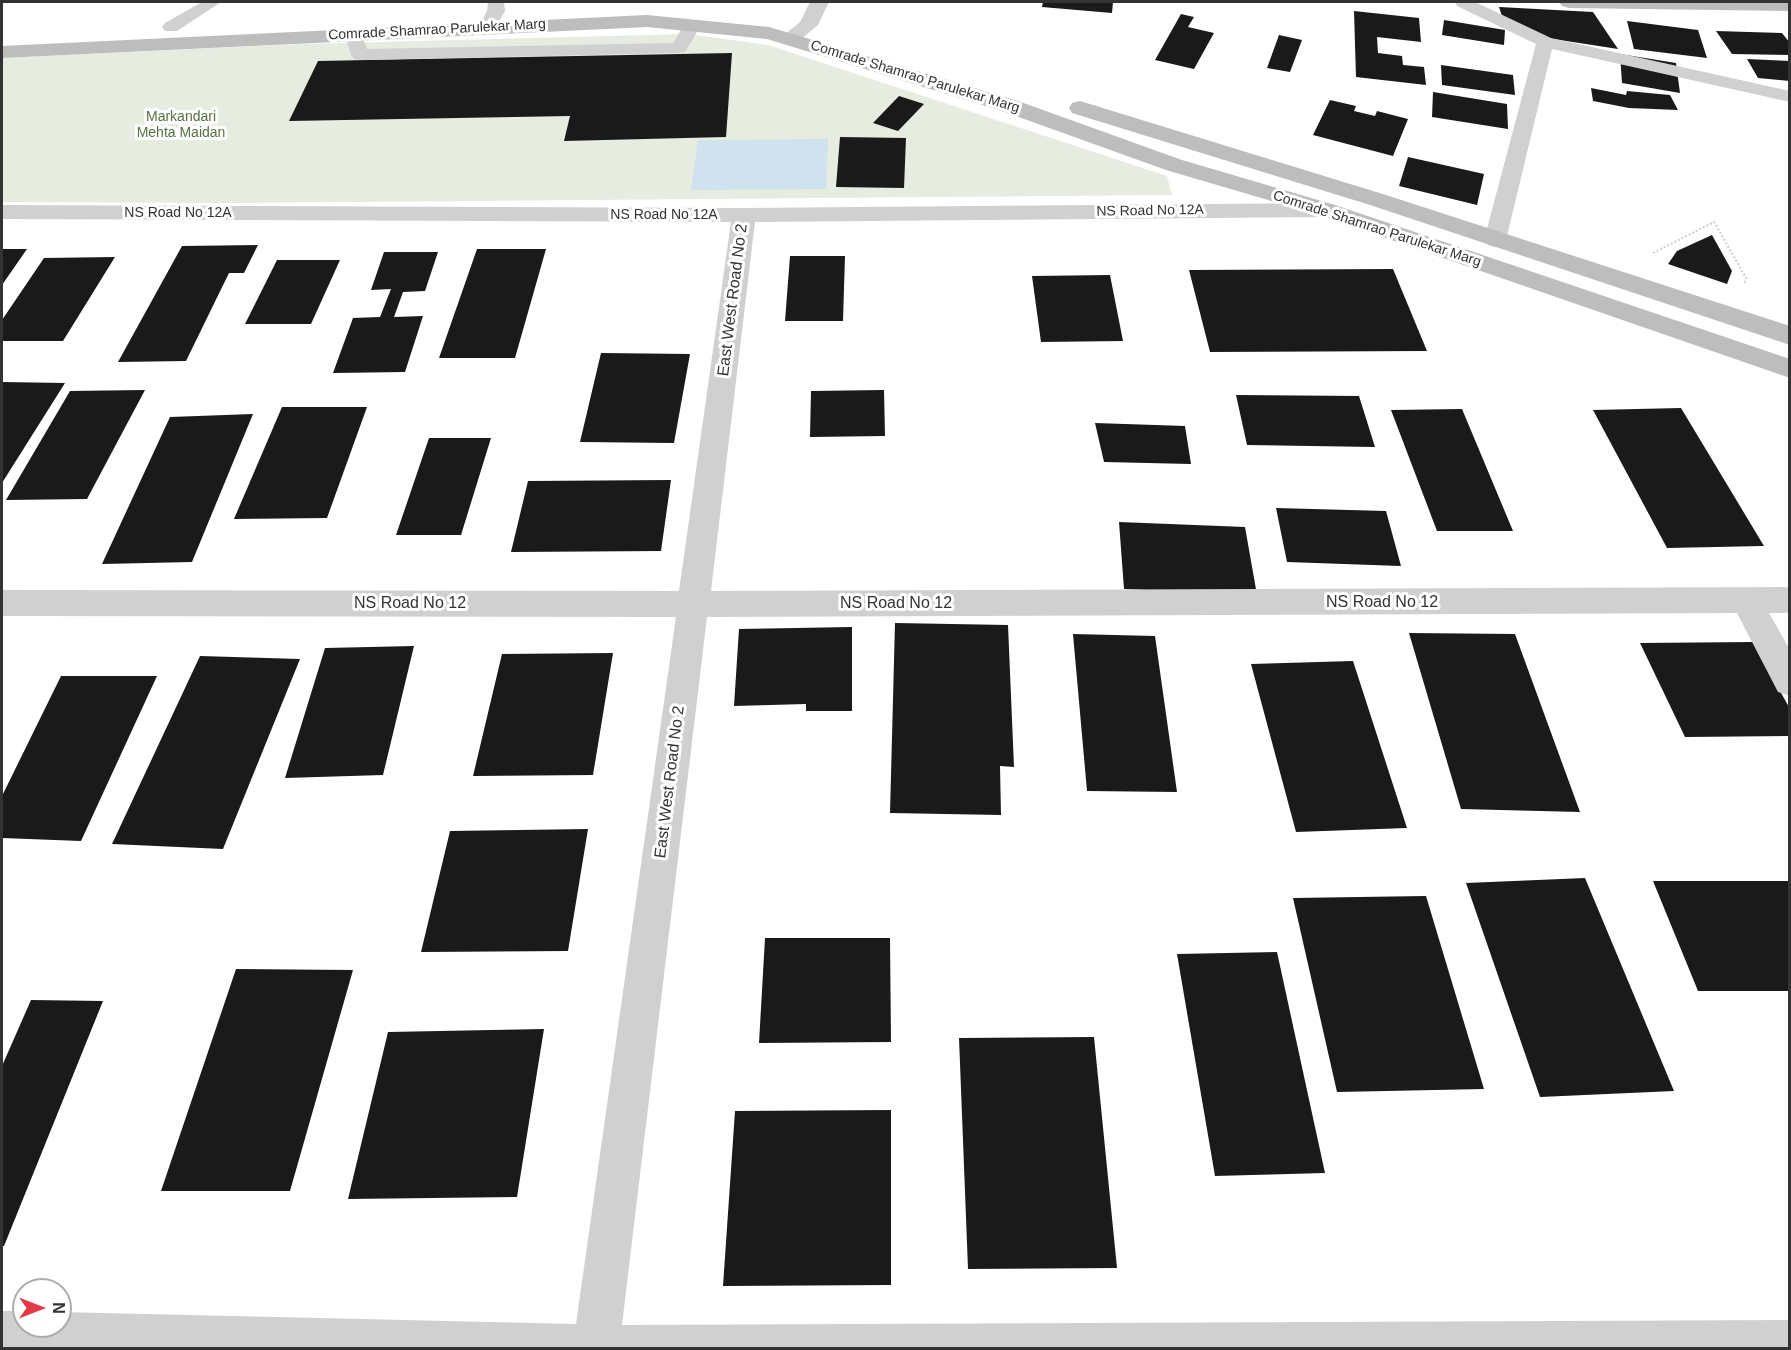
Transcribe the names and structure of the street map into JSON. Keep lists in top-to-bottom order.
{
  "streets": {
    "street": [
      "Comrade Shamrao Parulekar Marg",
      "NS Road No 12A",
      "East West Road No 2",
      "NS Road No 12"
    ]
  },
  "crossings": [
    ["Comrade Shamrao Parulekar Marg", "NS Road No 12A"],
    ["NS Road No 12A", "East West Road No 2"],
    ["East West Road No 2", "NS Road No 12"]
  ],
  "parks": ["Markandari Mehta Maidan"],
  "north": "right"
}
